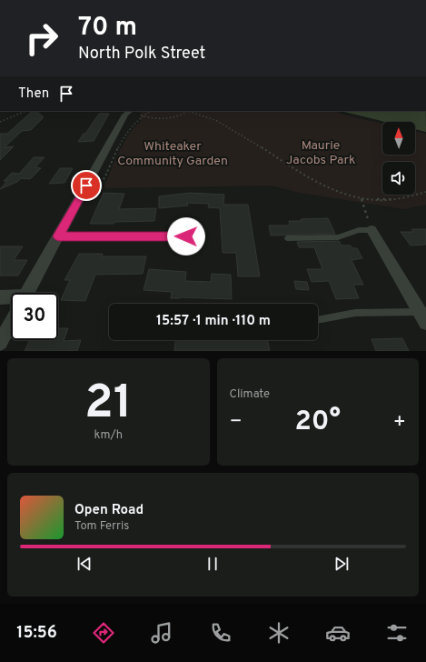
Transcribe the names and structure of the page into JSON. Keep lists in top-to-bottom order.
{
  "parks": ["Maurie Jacobs Park", "Whiteaker Community Garden"],
  "north": "top",
  "page": {
    "turn": ["70 m", "North Polk Street"],
    "then": "Then",
    "limit": "30",
    "trip": "15:57 · 1 min · 110 m",
    "tile": [
      ["21", "km/h"],
      "Climate"
    ],
    "heat": ["−", "20°", "+"],
    "song": ["Open Road", "Tom Ferris"],
    "tabs": "15:56"
  }
}
